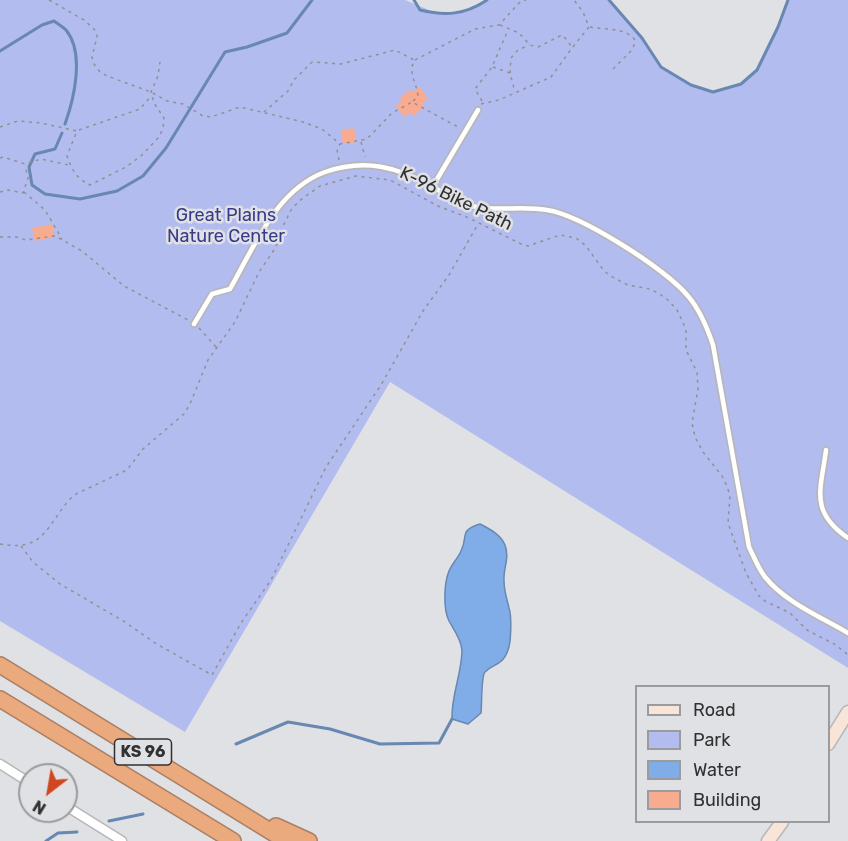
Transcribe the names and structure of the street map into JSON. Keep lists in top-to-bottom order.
{
  "streets": {
    "highway": ["KS 96"],
    "path": ["K-96 Bike Path"]
  },
  "parks": ["Great Plains Nature Center"],
  "legend": [
    "Road",
    "Park",
    "Water",
    "Building"
  ],
  "north": "bottom left"
}
